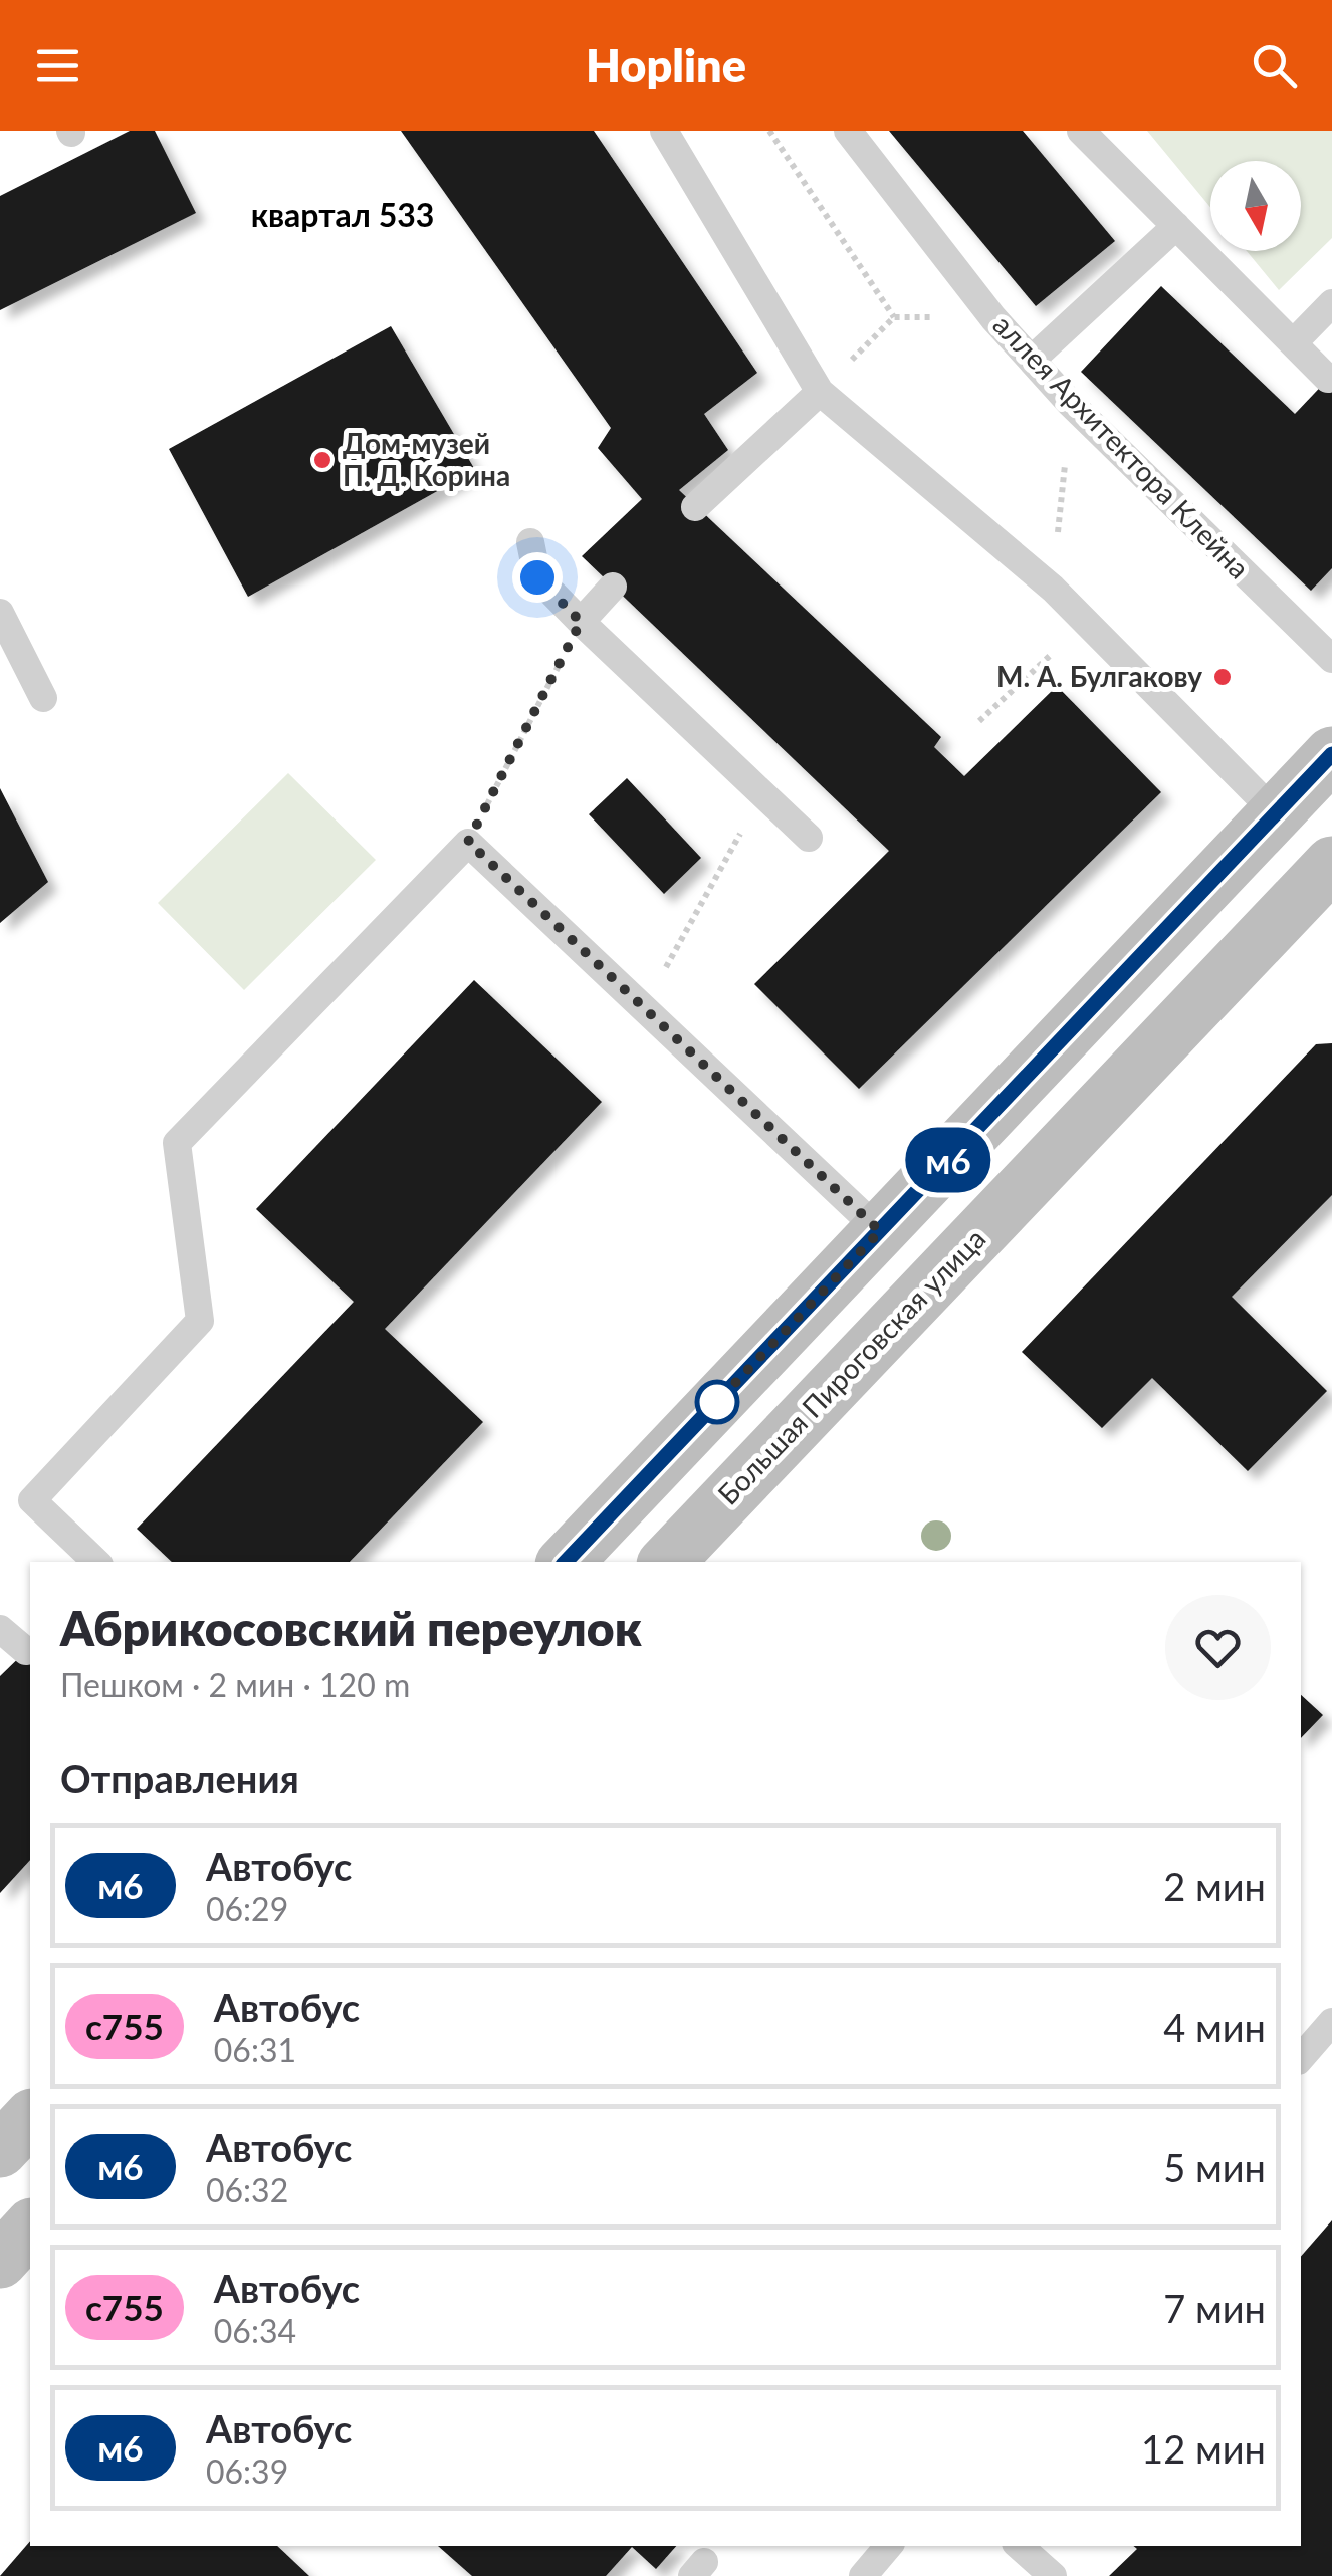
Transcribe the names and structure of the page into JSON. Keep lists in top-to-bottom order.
{
  "streets": {
    "main road": ["Большая Пироговская улица"],
    "lane": ["аллея Архитектора Клейна"]
  },
  "districts": ["квартал 533"],
  "places": ["Дом-музей П. Д. Корина", "М. А. Булгакову"],
  "lines": ["bus line м6"],
  "north": "bottom",
  "page": {
    "header": "Hopline",
    "on_map": "м6",
    "heading": [
      ["Абрикосовский переулок", "Пешком · 2 мин · 120 m"],
      "Отправления"
    ],
    "list": [
      {
        "mark": "м6",
        "name": "Автобус",
        "note": "06:29",
        "value": "2 мин"
      },
      {
        "mark": "с755",
        "name": "Автобус",
        "note": "06:31",
        "value": "4 мин"
      },
      {
        "mark": "м6",
        "name": "Автобус",
        "note": "06:32",
        "value": "5 мин"
      },
      {
        "mark": "с755",
        "name": "Автобус",
        "note": "06:34",
        "value": "7 мин"
      },
      {
        "mark": "м6",
        "name": "Автобус",
        "note": "06:39",
        "value": "12 мин"
      }
    ]
  }
}
